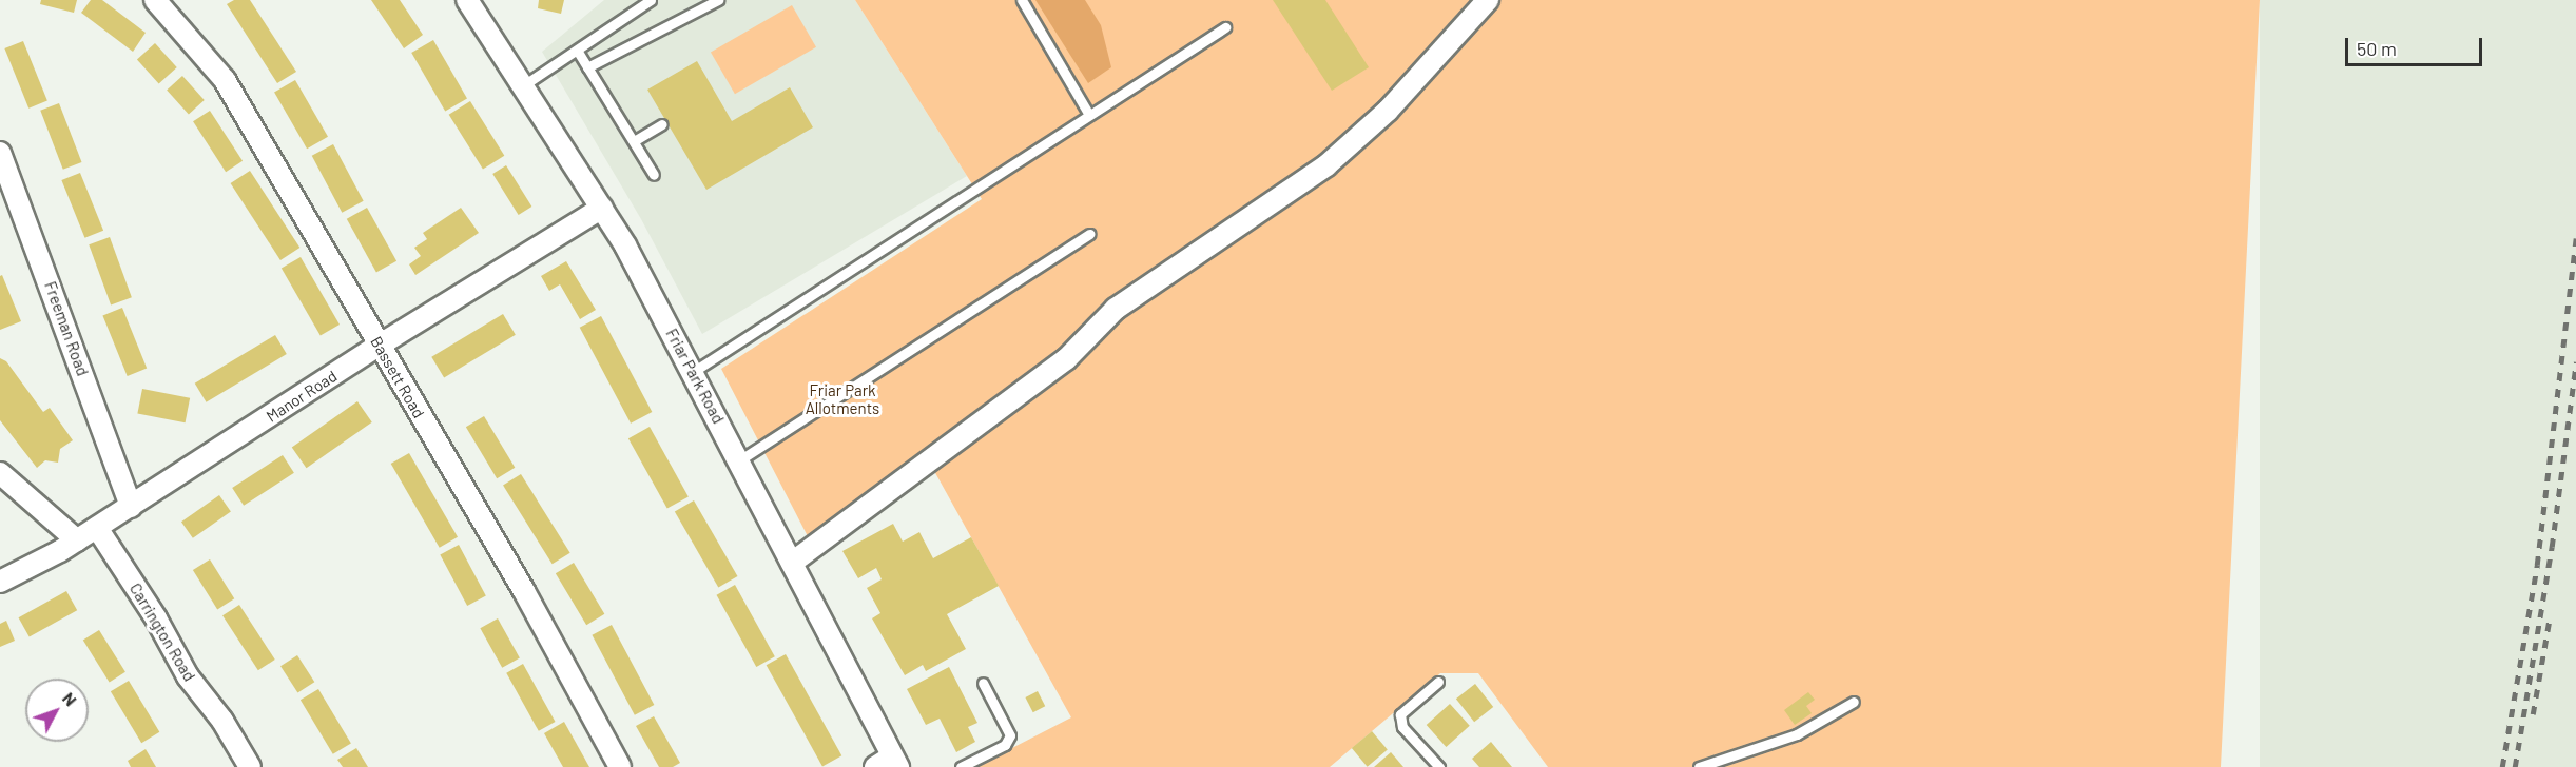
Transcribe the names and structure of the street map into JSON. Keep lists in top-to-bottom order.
{
  "streets": {
    "street": [
      "Freeman Road",
      "Friar Park Road",
      "Bassett Road",
      "Manor Road",
      "Carrington Road"
    ]
  },
  "crossings": [
    ["Freeman Road", "Manor Road"],
    ["Friar Park Road", "Manor Road"],
    ["Bassett Road", "Manor Road"],
    ["Manor Road", "Carrington Road"]
  ],
  "parks": ["Friar Park Allotments"],
  "scale_bar": "50 m",
  "north": "top right"
}
